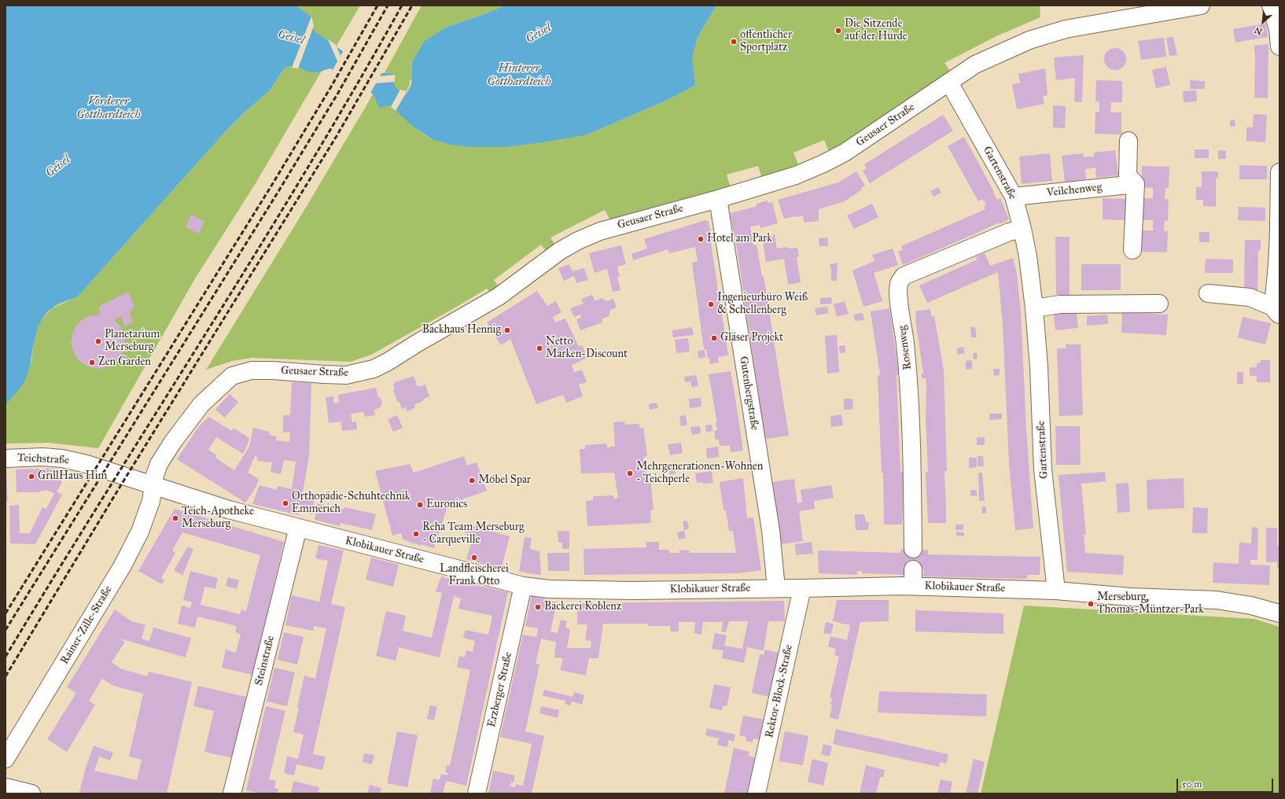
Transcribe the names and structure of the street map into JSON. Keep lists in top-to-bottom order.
{
  "streets": {
    "street": [
      "Geusaer Straße",
      "Gartenstraße",
      "Veilchenweg",
      "Rosenweg",
      "Gutenbergstraße",
      "Teichstraße",
      "Klobikauer Straße",
      "Rainer-Zille-Straße",
      "Steinstraße",
      "Erzberger Straße",
      "Rektor-Block-Straße"
    ]
  },
  "crossings": [
    ["Geusaer Straße", "Gartenstraße"],
    ["Geusaer Straße", "Gutenbergstraße"],
    ["Geusaer Straße", "Teichstraße"],
    ["Geusaer Straße", "Klobikauer Straße"],
    ["Geusaer Straße", "Rainer-Zille-Straße"],
    ["Gartenstraße", "Veilchenweg"],
    ["Gartenstraße", "Rosenweg"],
    ["Gartenstraße", "Klobikauer Straße"],
    ["Gutenbergstraße", "Klobikauer Straße"],
    ["Teichstraße", "Klobikauer Straße"],
    ["Teichstraße", "Rainer-Zille-Straße"],
    ["Klobikauer Straße", "Rainer-Zille-Straße"],
    ["Klobikauer Straße", "Steinstraße"],
    ["Klobikauer Straße", "Erzberger Straße"],
    ["Klobikauer Straße", "Rektor-Block-Straße"]
  ],
  "water": ["Geisel", "Hinterer Gotthardteich", "Vorderer Gotthardteich"],
  "places": [
    "Die Sitzende auf der Hürde",
    "öffentlicher Sportplatz",
    "Hotel am Park",
    "Ingenieurbüro Weiß & Schellenberg",
    "Backhaus Hennig",
    "Gläser Projekt",
    "Planetarium Merseburg",
    "Netto Marken-Discount",
    "Zen Garden",
    "Mehrgenerationen-Wohnen - Teichperle",
    "GrillHaus Him",
    "Möbel Spar",
    "Orthopädie-Schuhtechnik Emmerich",
    "Euronics",
    "Teich-Apotheke Merseburg",
    "Reha Team Merseburg - Carqueville",
    "Landfleischerei Frank Otto",
    "Merseburg, Thomas-Müntzer-Park",
    "Bäckerei Koblenz"
  ],
  "scale_bar": "50 m",
  "north": "bottom left"
}
